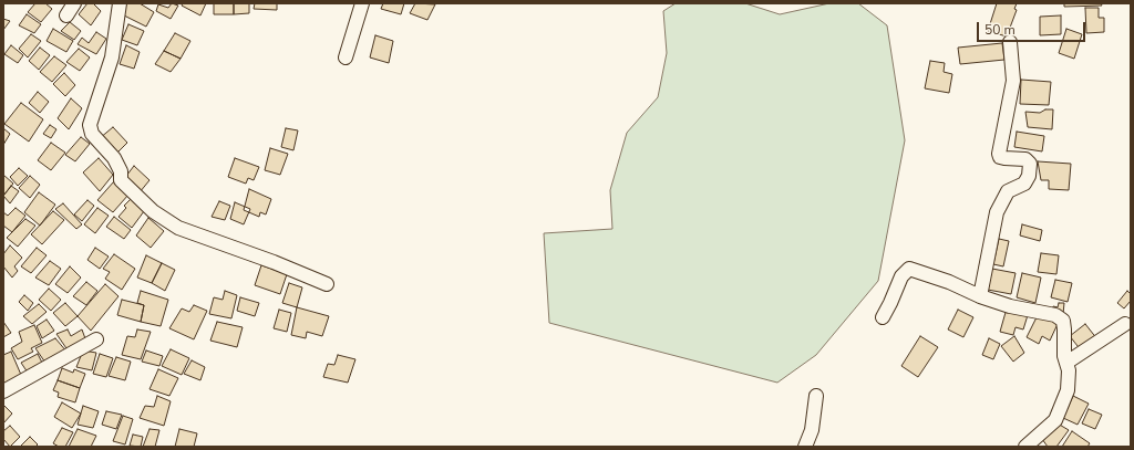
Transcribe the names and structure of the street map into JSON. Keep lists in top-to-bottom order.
{
  "scale_bar": "50 m"
}
